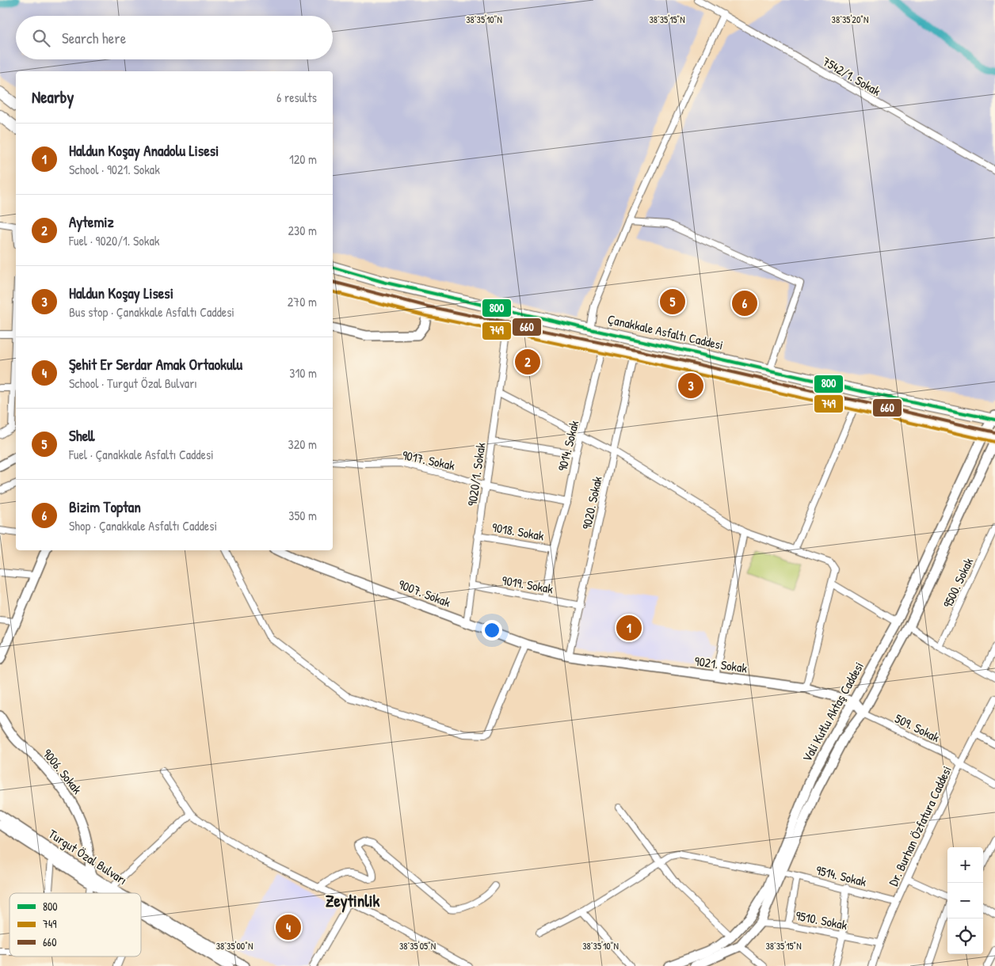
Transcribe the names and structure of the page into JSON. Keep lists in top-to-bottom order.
{
  "streets": {
    "highway": ["Çanakkale Asfaltı Caddesi"],
    "street": [
      "7542/1. Sokak",
      "9014. Sokak",
      "9017. Sokak",
      "9020/1. Sokak",
      "9020. Sokak",
      "9018. Sokak",
      "9500. Sokak",
      "9019. Sokak",
      "9007. Sokak",
      "9021. Sokak",
      "Vali Kutlu Aktaş Caddesi",
      "509. Sokak",
      "9006. Sokak",
      "Dr. Burhan Özfatura Caddesi",
      "Turgut Özal Bulvarı",
      "9514. Sokak",
      "9510. Sokak"
    ]
  },
  "crossings": [
    ["Çanakkale Asfaltı Caddesi", "Vali Kutlu Aktaş Caddesi"],
    ["9014. Sokak", "9017. Sokak"],
    ["9014. Sokak", "9018. Sokak"],
    ["9014. Sokak", "9019. Sokak"],
    ["9017. Sokak", "9020/1. Sokak"],
    ["9020/1. Sokak", "9018. Sokak"],
    ["9020/1. Sokak", "9019. Sokak"],
    ["9020/1. Sokak", "9007. Sokak"],
    ["9020. Sokak", "9019. Sokak"],
    ["9020. Sokak", "9007. Sokak"],
    ["9020. Sokak", "9021. Sokak"],
    ["9007. Sokak", "9021. Sokak"],
    ["9021. Sokak", "Vali Kutlu Aktaş Caddesi"],
    ["Vali Kutlu Aktaş Caddesi", "509. Sokak"],
    ["Vali Kutlu Aktaş Caddesi", "9514. Sokak"],
    ["Vali Kutlu Aktaş Caddesi", "9510. Sokak"],
    ["509. Sokak", "Dr. Burhan Özfatura Caddesi"],
    ["9006. Sokak", "Turgut Özal Bulvarı"],
    ["Dr. Burhan Özfatura Caddesi", "9514. Sokak"],
    ["Dr. Burhan Özfatura Caddesi", "9510. Sokak"]
  ],
  "districts": ["Zeytinlik"],
  "lines": ["transit line 800", "transit line 660", "transit line 749"],
  "legend": ["800", "749", "660"],
  "page": {
    "search": "Search here",
    "heading": ["Nearby", "6 results"],
    "list": [
      {
        "mark": "1",
        "name": "Haldun Koşay Anadolu Lisesi",
        "note": "School · 9021. Sokak",
        "value": "120 m"
      },
      {
        "mark": "2",
        "name": "Aytemiz",
        "note": "Fuel · 9020/1. Sokak",
        "value": "230 m"
      },
      {
        "mark": "3",
        "name": "Haldun Koşay Lisesi",
        "note": "Bus stop · Çanakkale Asfaltı Caddesi",
        "value": "270 m"
      },
      {
        "mark": "4",
        "name": "Şehit Er Serdar Amak Ortaokulu",
        "note": "School · Turgut Özal Bulvarı",
        "value": "310 m"
      },
      {
        "mark": "5",
        "name": "Shell",
        "note": "Fuel · Çanakkale Asfaltı Caddesi",
        "value": "320 m"
      },
      {
        "mark": "6",
        "name": "Bizim Toptan",
        "note": "Shop · Çanakkale Asfaltı Caddesi",
        "value": "350 m"
      }
    ],
    "pins": [
      "5",
      "6",
      "2",
      "3",
      "1",
      "4"
    ],
    "map_buttons": ["+", "−"]
  },
  "coordinates": [
    "38°35'10\"N",
    "38°35'15\"N",
    "38°35'20\"N",
    "38°35'00\"N",
    "38°35'05\"N"
  ]
}
